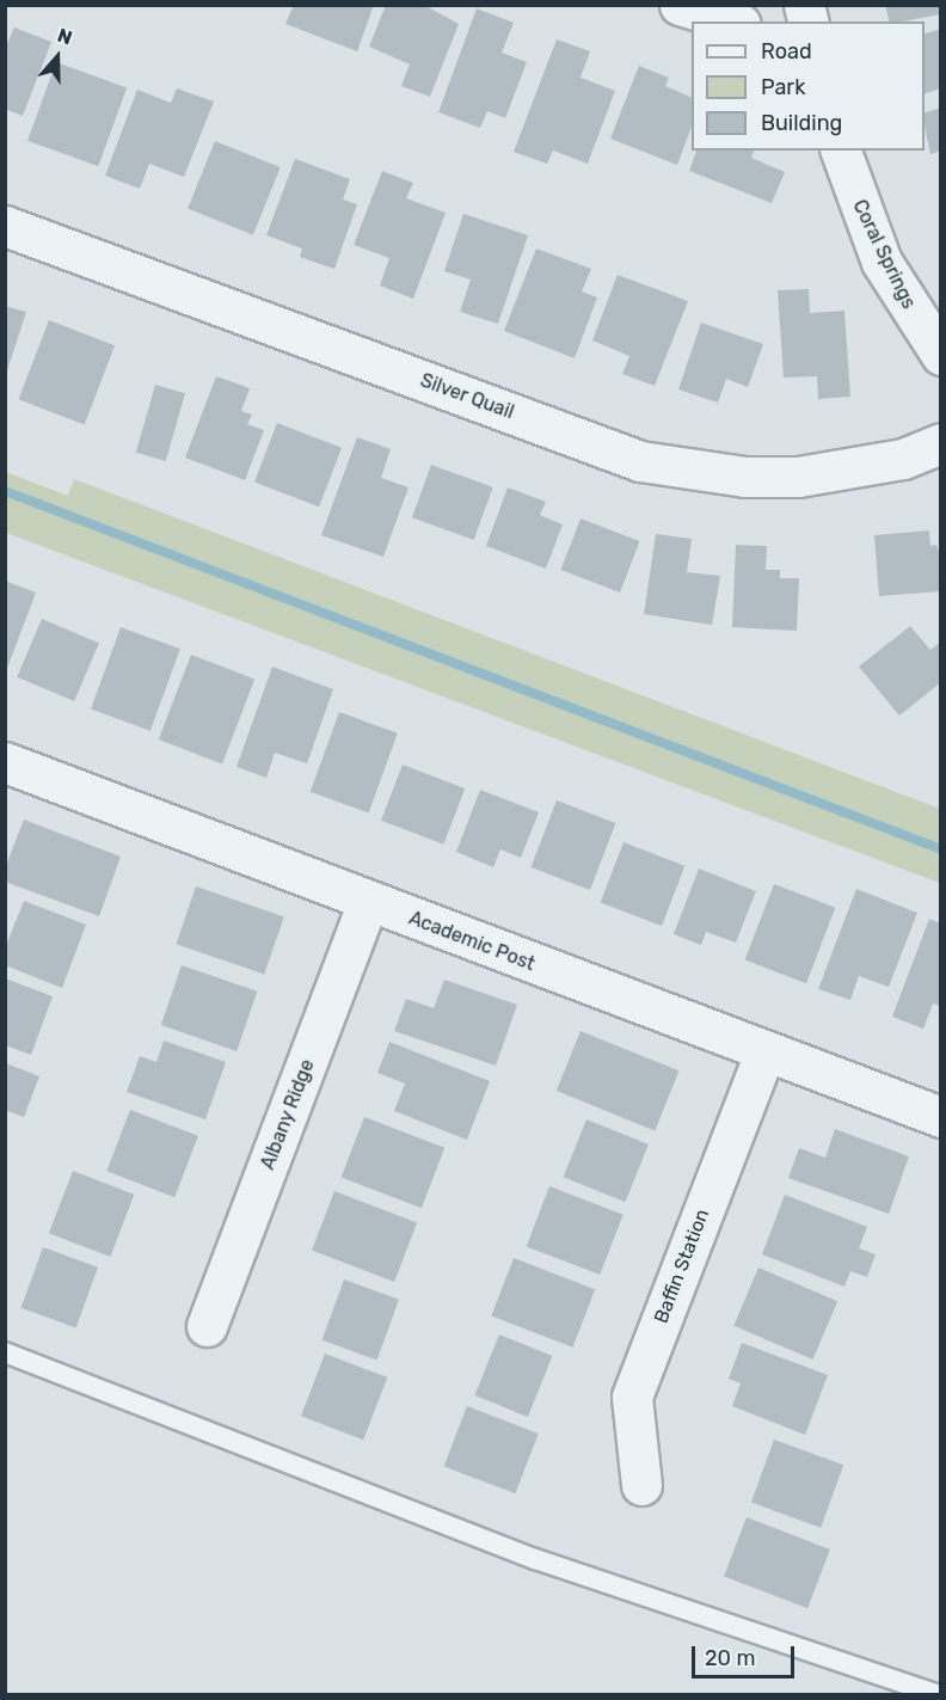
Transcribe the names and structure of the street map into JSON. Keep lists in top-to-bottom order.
{
  "streets": {
    "street": [
      "Coral Springs",
      "Silver Quail",
      "Academic Post",
      "Albany Ridge",
      "Baffin Station"
    ]
  },
  "crossings": [
    ["Academic Post", "Albany Ridge"],
    ["Academic Post", "Baffin Station"]
  ],
  "legend": ["Road", "Park", "Building"],
  "scale_bar": "20 m",
  "north": "top"
}
